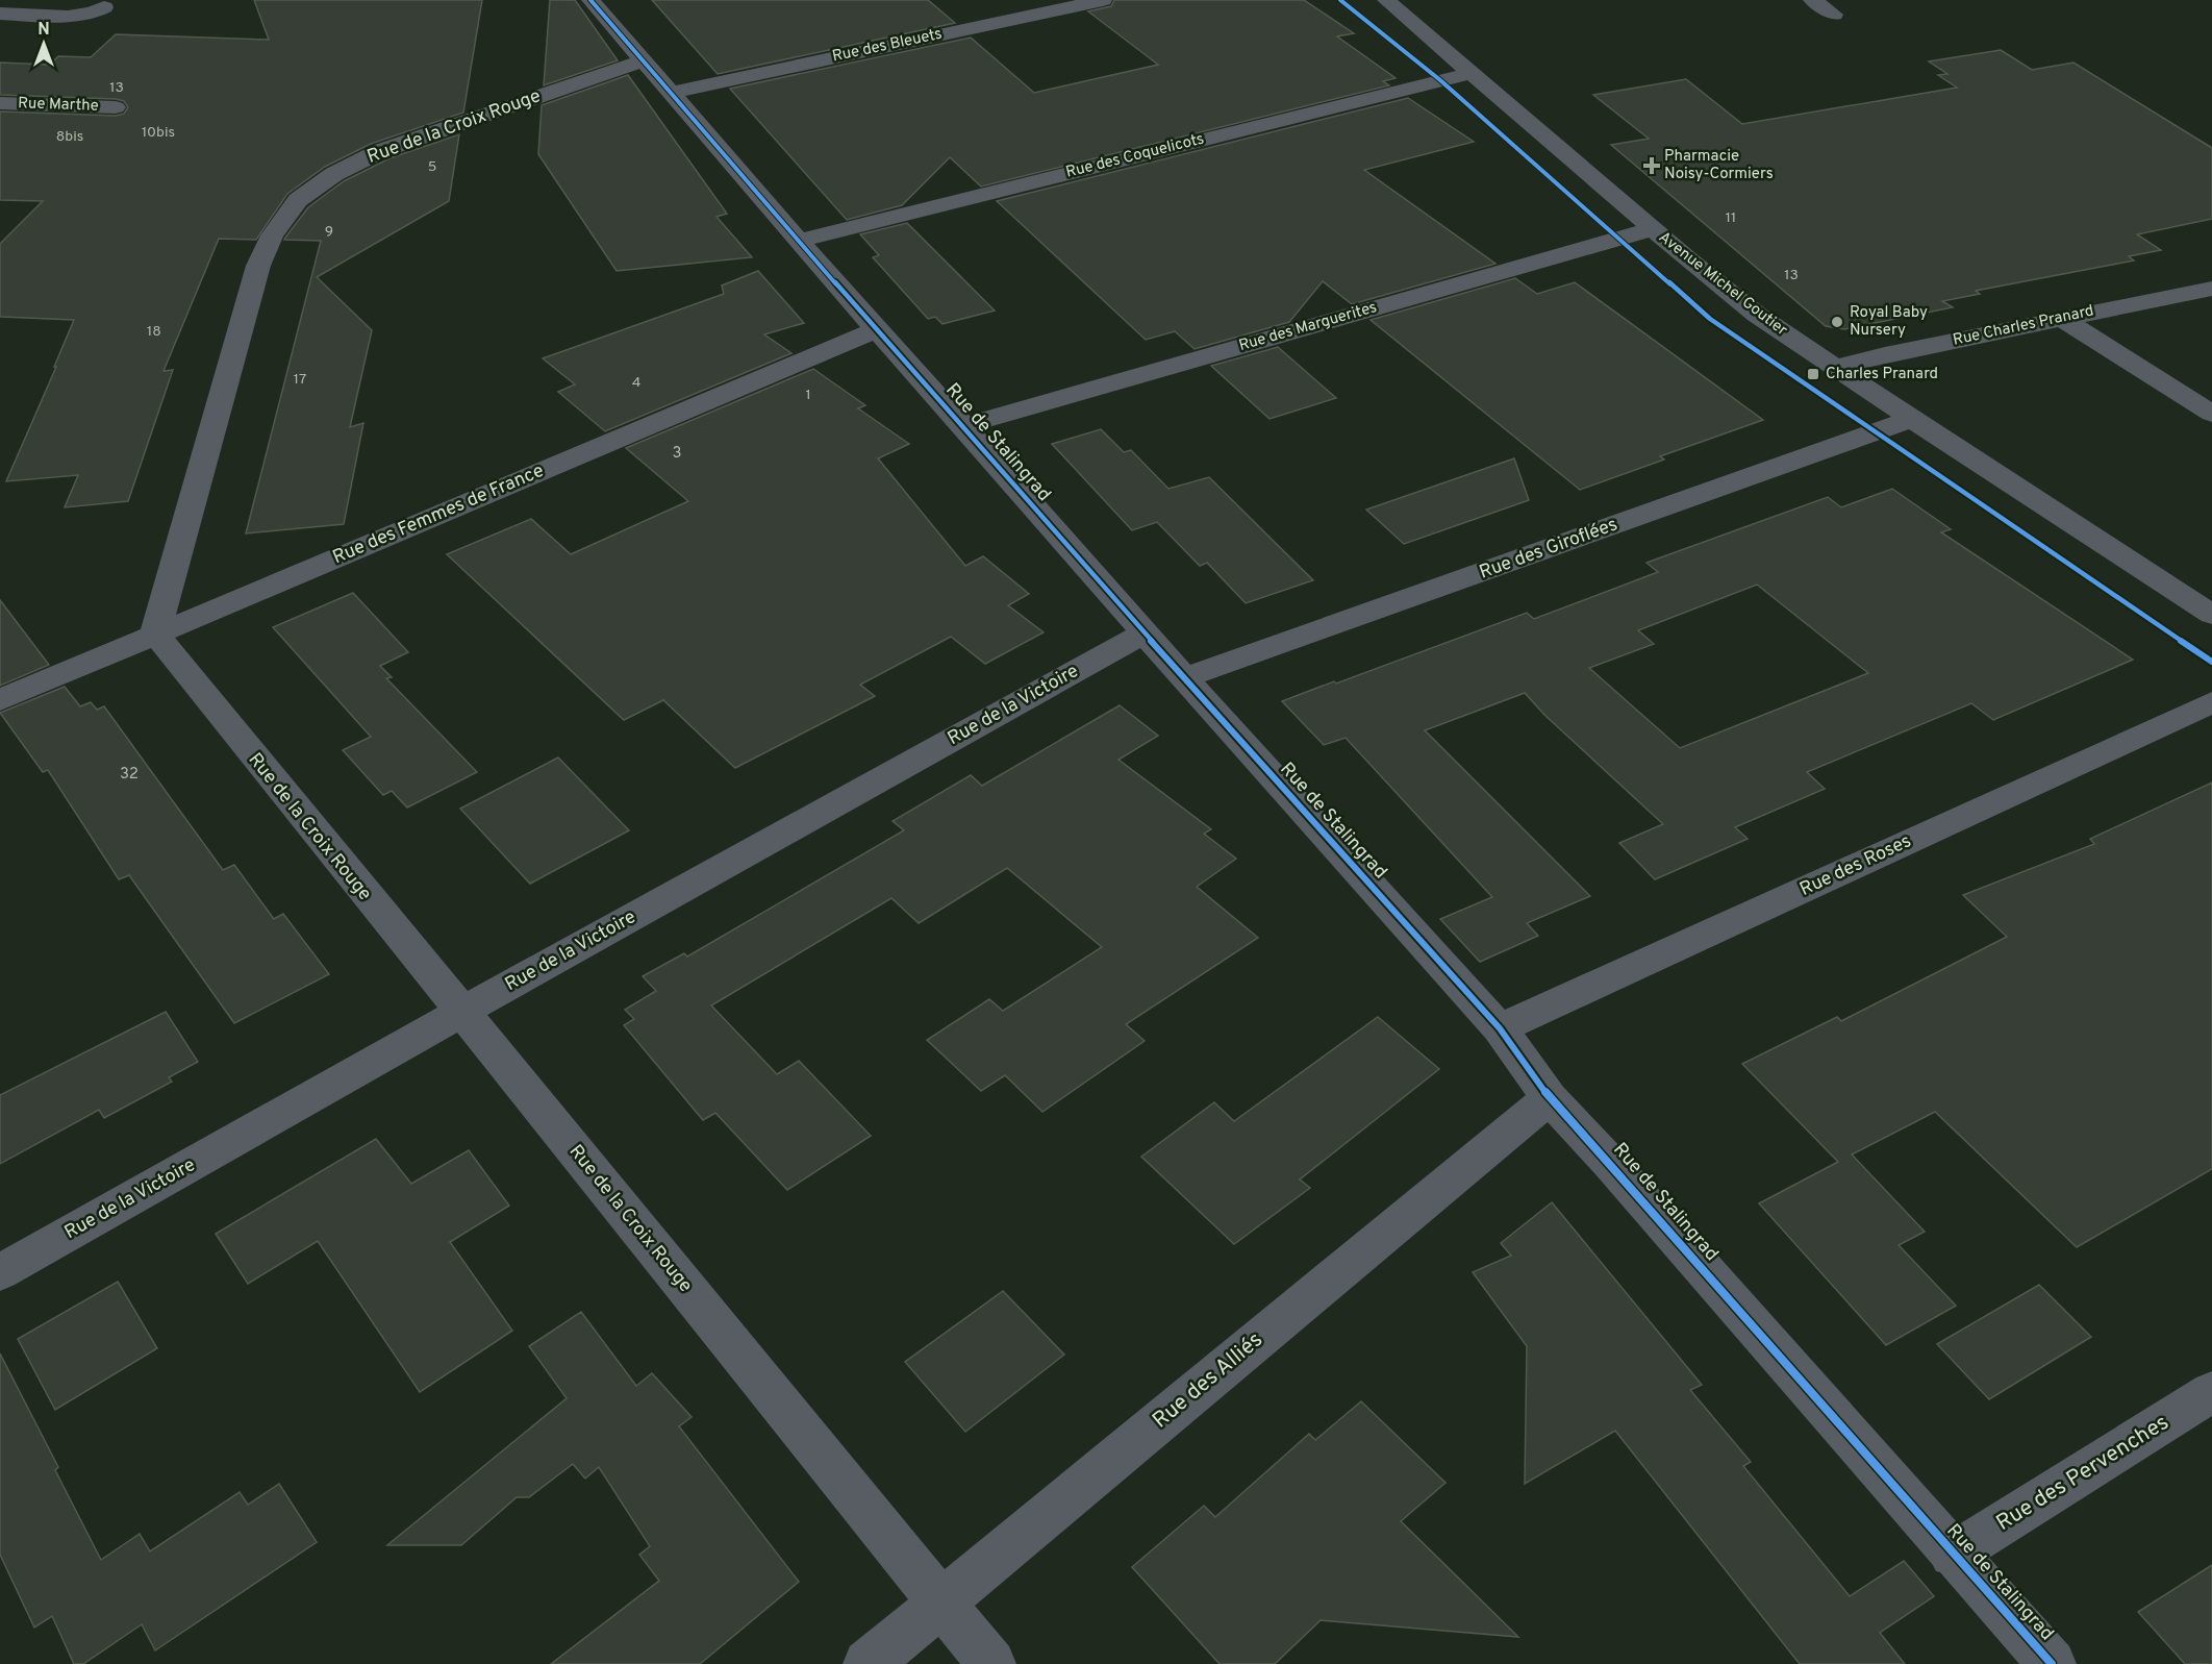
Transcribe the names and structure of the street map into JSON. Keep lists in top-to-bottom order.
{
  "streets": {
    "street": [
      "Rue des Bleuets",
      "Rue Marthe",
      "Rue de la Croix Rouge",
      "Rue des Coquelicots",
      "Avenue Michel Goutier",
      "Rue Charles Pranard",
      "Rue des Marguerites",
      "Rue de Stalingrad",
      "Rue des Femmes de France",
      "Rue des Giroflées",
      "Rue de la Victoire",
      "Rue des Roses",
      "Rue des Alliés",
      "Rue des Pervenches"
    ]
  },
  "crossings": [
    ["Rue des Bleuets", "Rue de Stalingrad"],
    ["Rue de la Croix Rouge", "Rue de Stalingrad"],
    ["Rue de la Croix Rouge", "Rue des Femmes de France"],
    ["Rue de la Croix Rouge", "Rue de la Victoire"],
    ["Rue de la Croix Rouge", "Rue des Alliés"],
    ["Rue des Coquelicots", "Avenue Michel Goutier"],
    ["Rue des Coquelicots", "Rue de Stalingrad"],
    ["Avenue Michel Goutier", "Rue Charles Pranard"],
    ["Avenue Michel Goutier", "Rue des Marguerites"],
    ["Avenue Michel Goutier", "Rue des Giroflées"],
    ["Rue des Marguerites", "Rue de Stalingrad"],
    ["Rue de Stalingrad", "Rue des Femmes de France"],
    ["Rue de Stalingrad", "Rue des Giroflées"],
    ["Rue de Stalingrad", "Rue de la Victoire"],
    ["Rue de Stalingrad", "Rue des Roses"],
    ["Rue de Stalingrad", "Rue des Alliés"],
    ["Rue de Stalingrad", "Rue des Pervenches"]
  ],
  "places": {
    "health": ["Pharmacie Noisy-Cormiers"],
    "other": ["Royal Baby Nursery"],
    "transit": ["Charles Pranard"]
  },
  "house_numbers": [
    "13",
    "10bis",
    "8bis",
    "5",
    "11",
    "9",
    "13",
    "18",
    "17",
    "4",
    "1",
    "3",
    "32"
  ],
  "north": "top"
}
